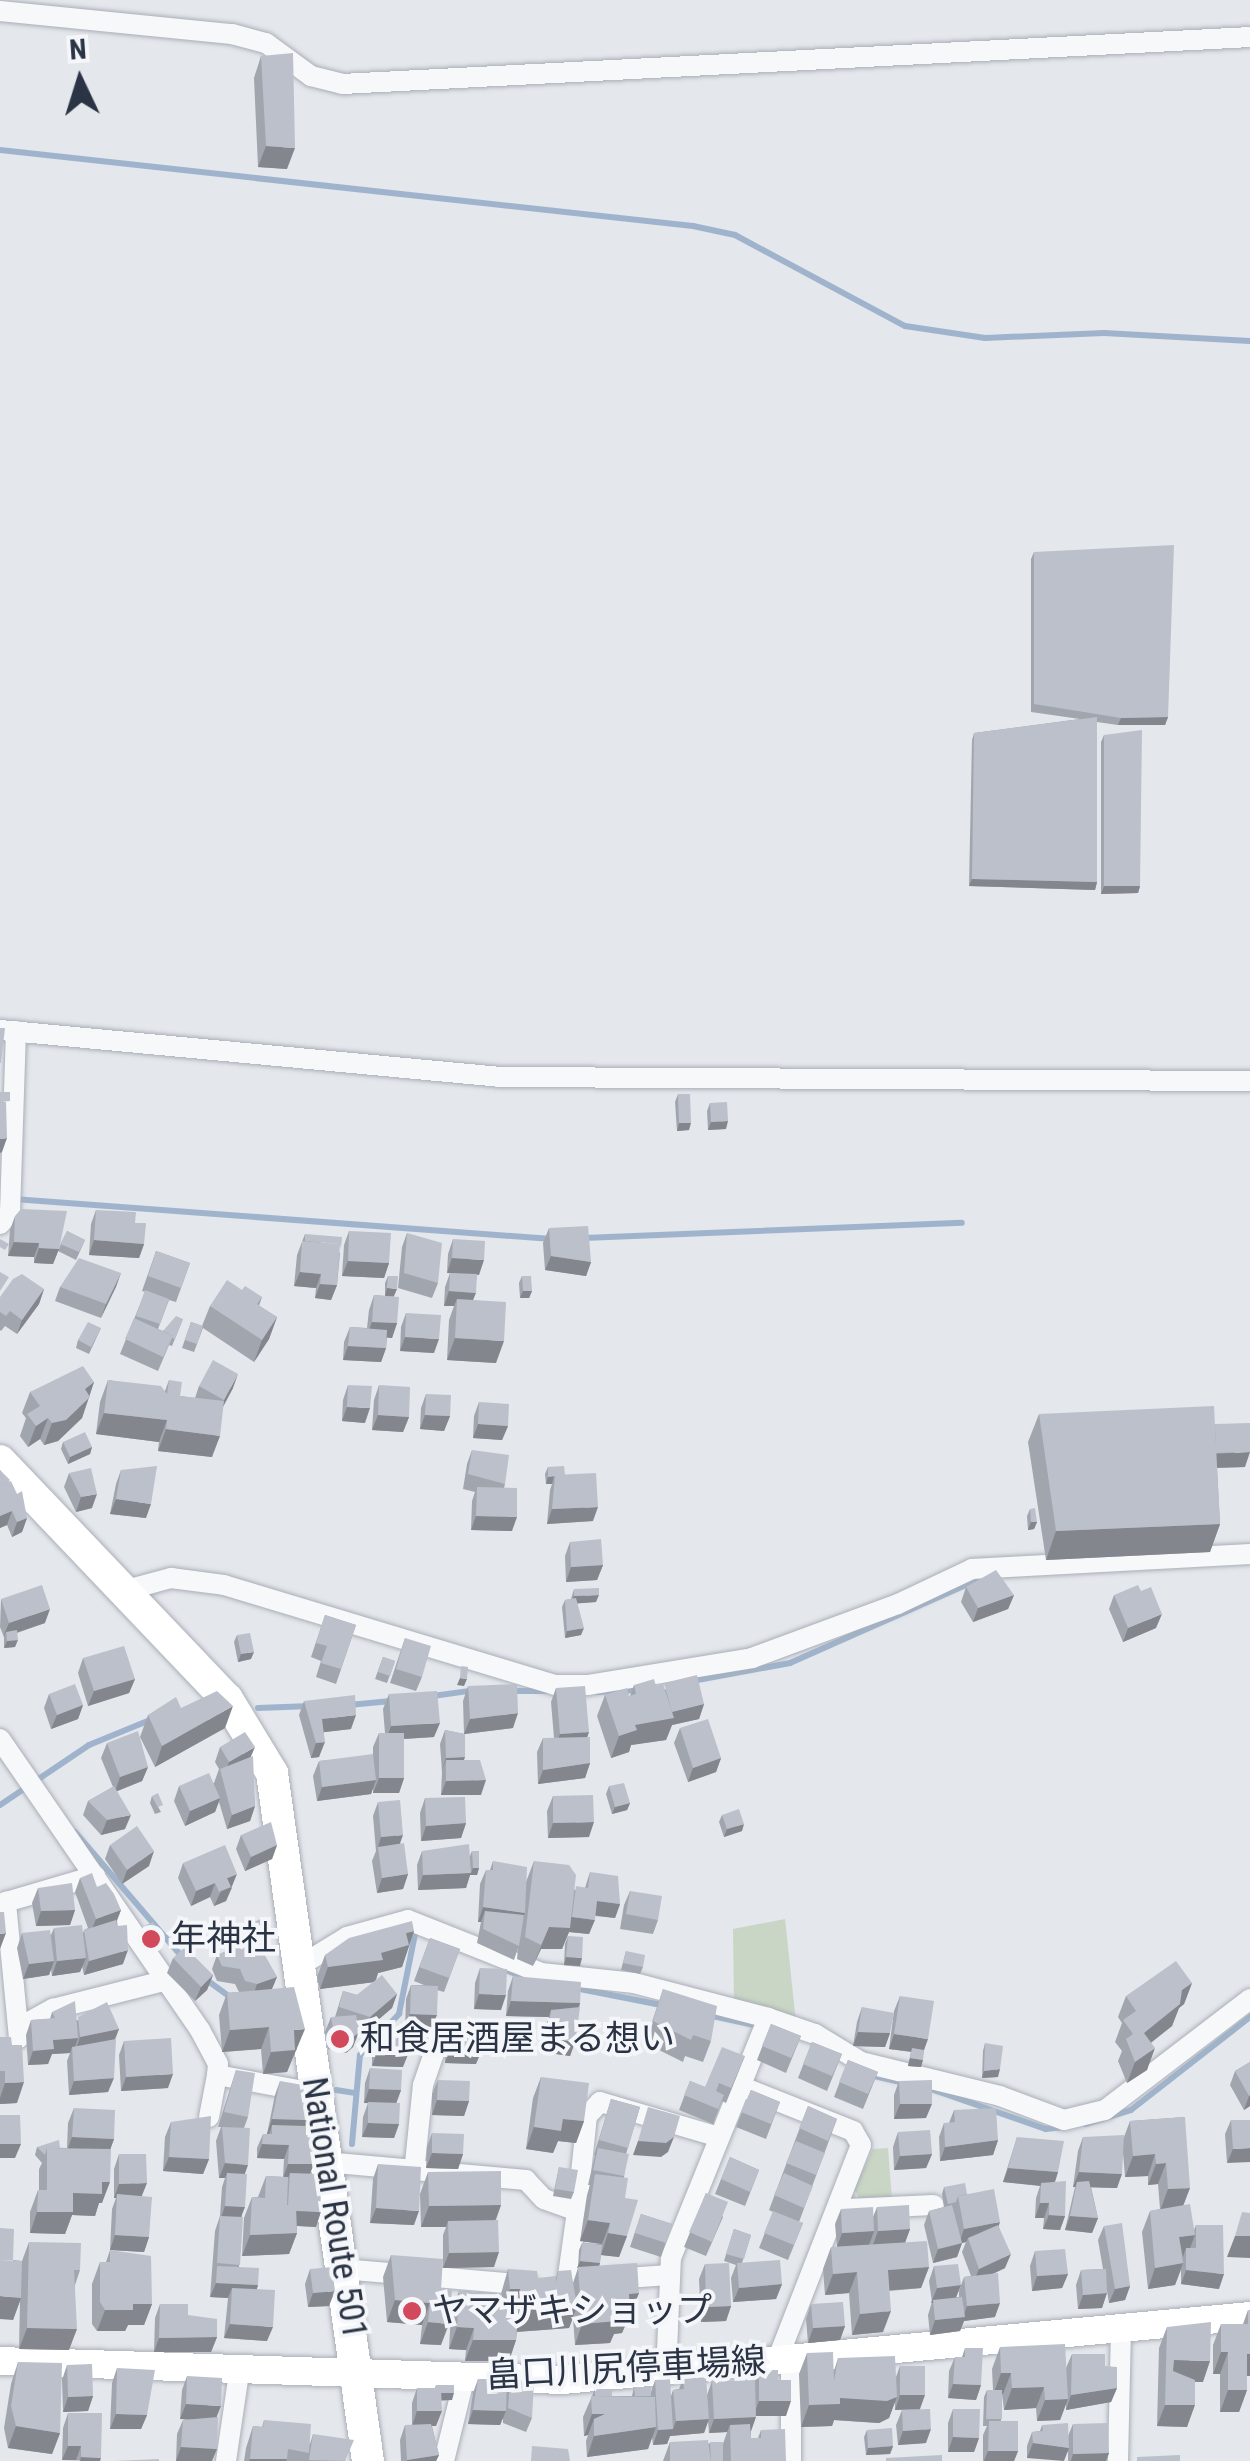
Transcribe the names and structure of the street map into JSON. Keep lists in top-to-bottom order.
{
  "streets": {
    "highway": ["National Route 501"],
    "main road": ["畠口川尻停車場線"]
  },
  "crossings": [
    ["National Route 501", "畠口川尻停車場線"]
  ],
  "places": ["年神社", "和食居酒屋まる想い", "ヤマザキショップ"],
  "north": "top"
}
